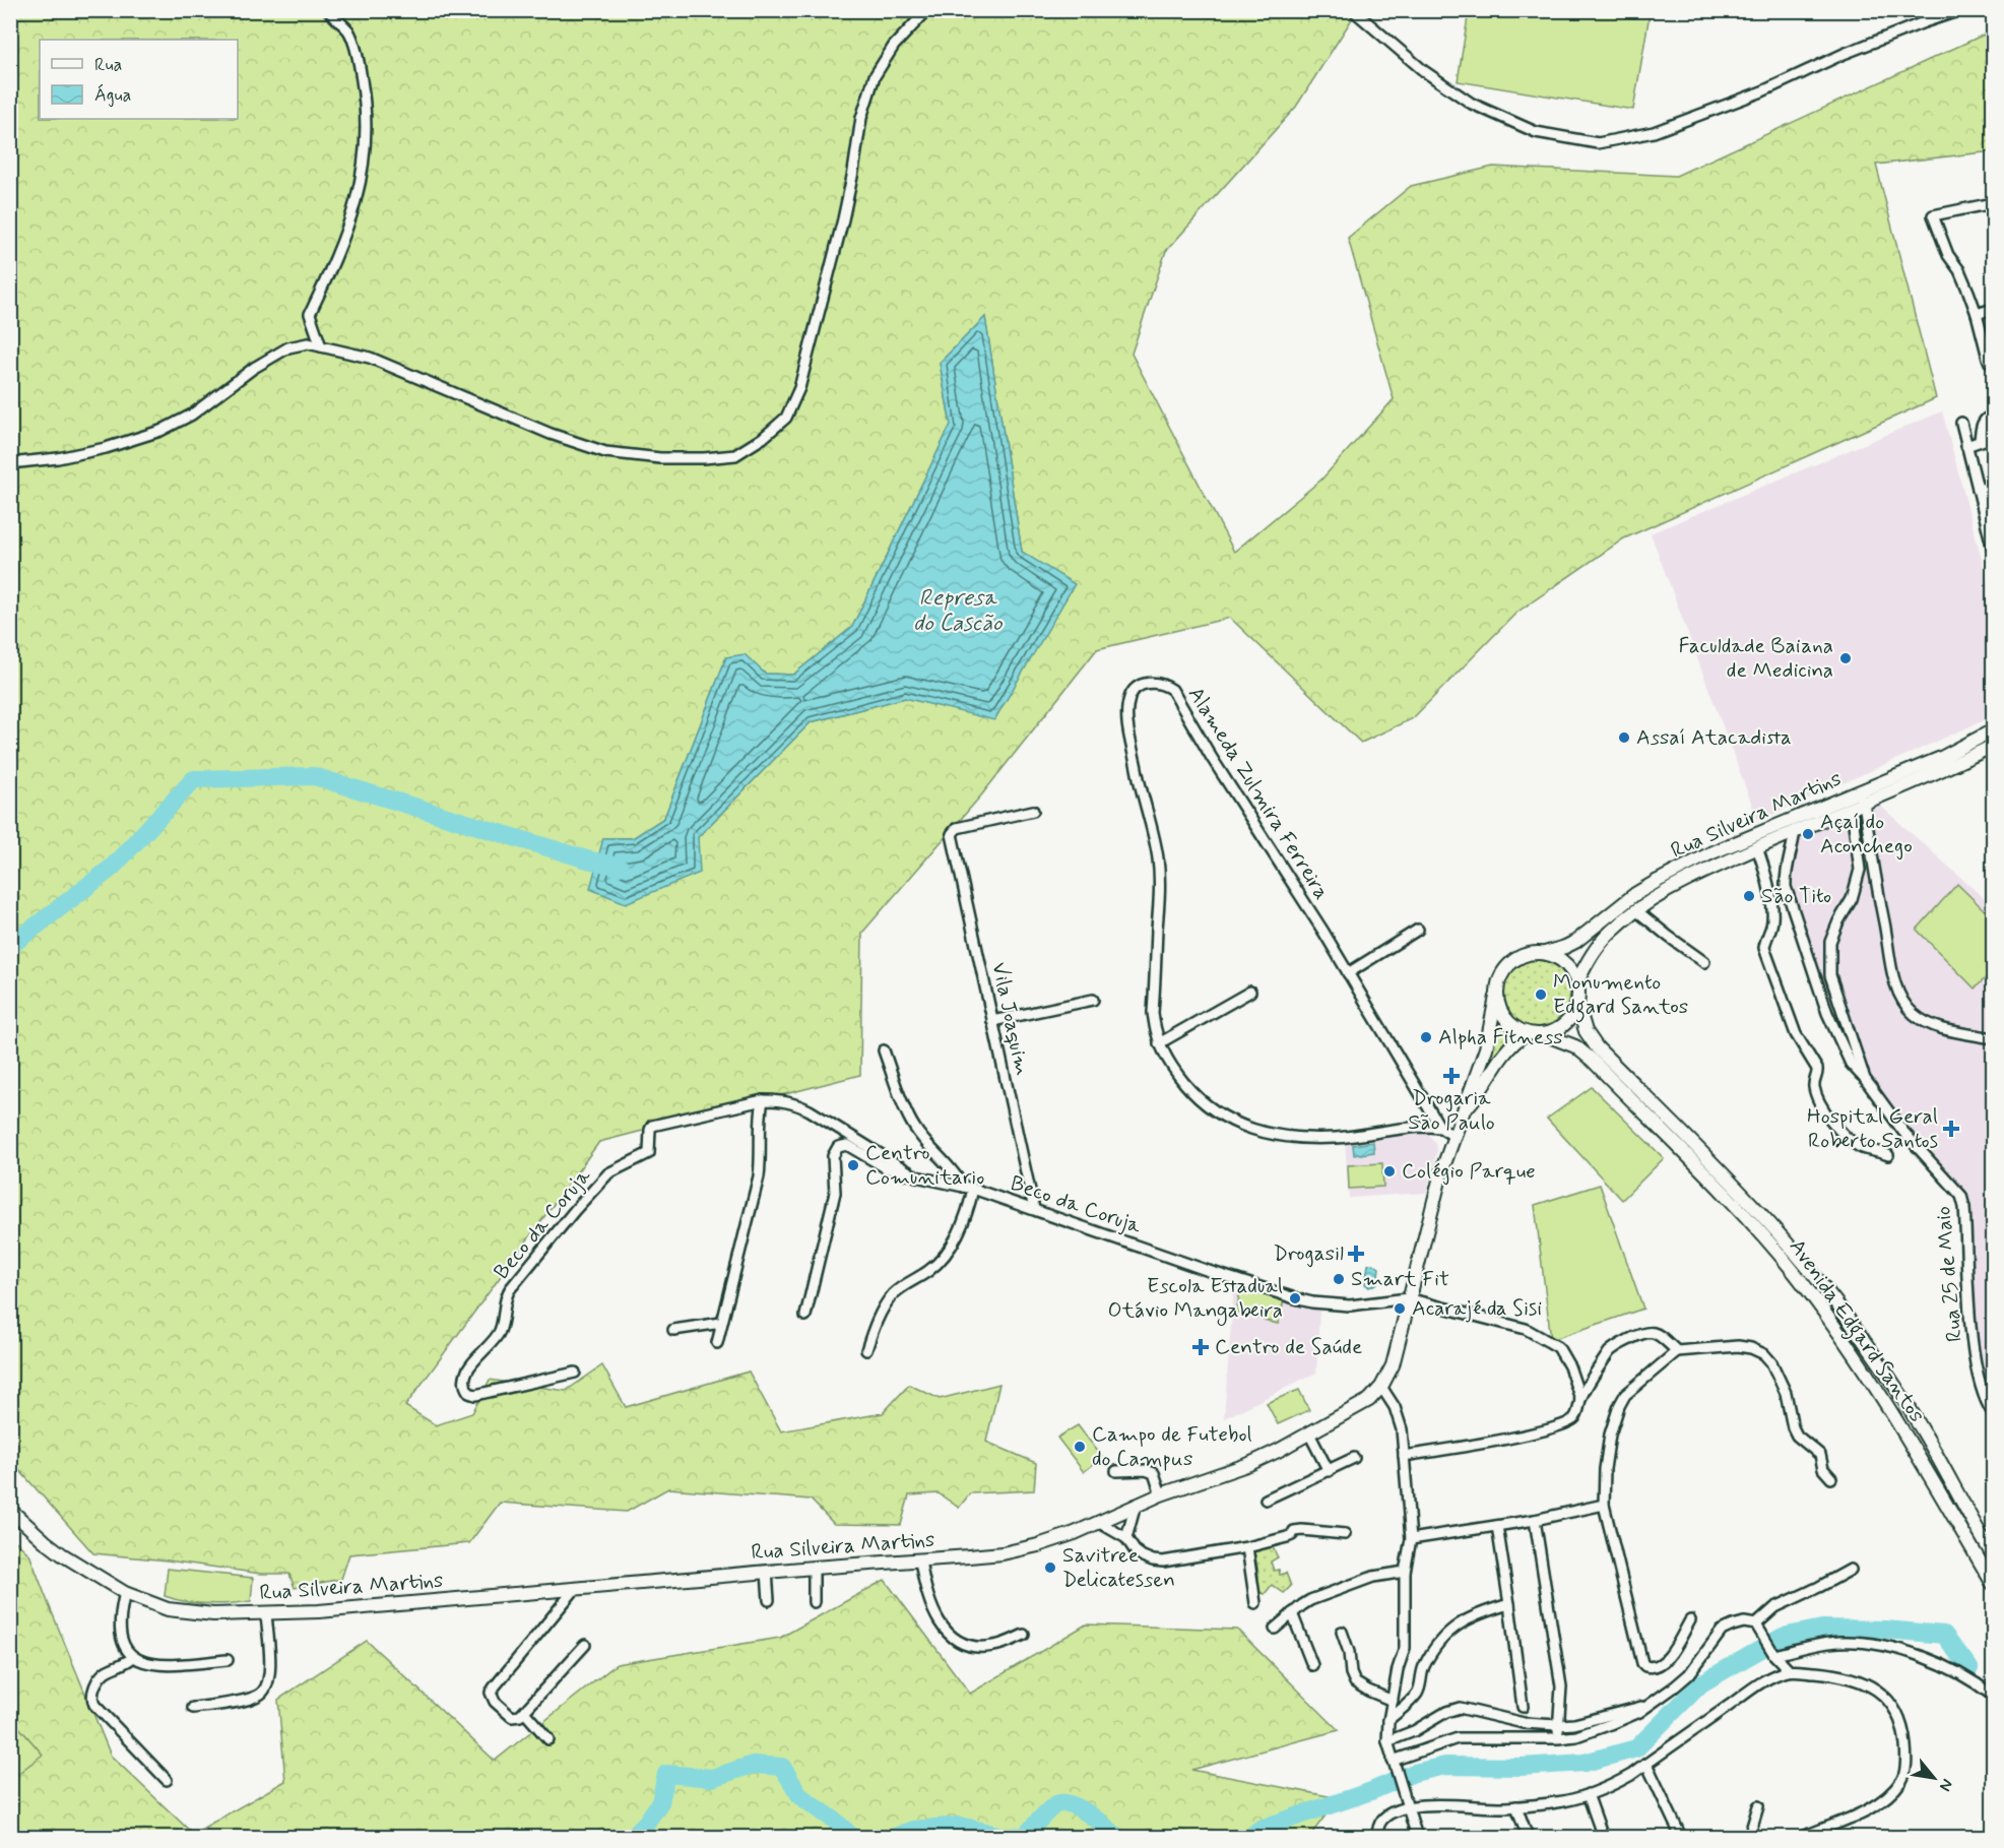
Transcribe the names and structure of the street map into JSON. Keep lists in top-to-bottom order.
{
  "streets": {
    "main road": ["Rua Silveira Martins", "Avenida Edgard Santos"],
    "street": [
      "Alameda Zulmira Ferreira",
      "Vila Joaquim",
      "Beco da Coruja",
      "Rua 25 de Maio"
    ]
  },
  "crossings": [
    ["Alameda Zulmira Ferreira", "Rua Silveira Martins"],
    ["Rua Silveira Martins", "Beco da Coruja"],
    ["Rua Silveira Martins", "Rua 25 de Maio"],
    ["Rua Silveira Martins", "Avenida Edgard Santos"],
    ["Vila Joaquim", "Beco da Coruja"]
  ],
  "water": ["Represa do Cascão"],
  "places": {
    "other": [
      "Faculdade Baiana de Medicina",
      "Assaí Atacadista",
      "Açaí do Aconchego",
      "São Tito",
      "Monumento Edgard Santos",
      "Alpha Fitness",
      "Centro Comunitario",
      "Colégio Parque",
      "Smart Fit",
      "Escola Estadual Otávio Mangabeira",
      "Acarajé da Sisi",
      "Campo de Futebol do Campus",
      "Savitree Delicatessen"
    ],
    "health": [
      "Drogaria São Paulo",
      "Hospital Geral Roberto Santos",
      "Drogasil",
      "Centro de Saúde"
    ]
  },
  "legend": ["Rua", "Água"],
  "north": "bottom right"
}
